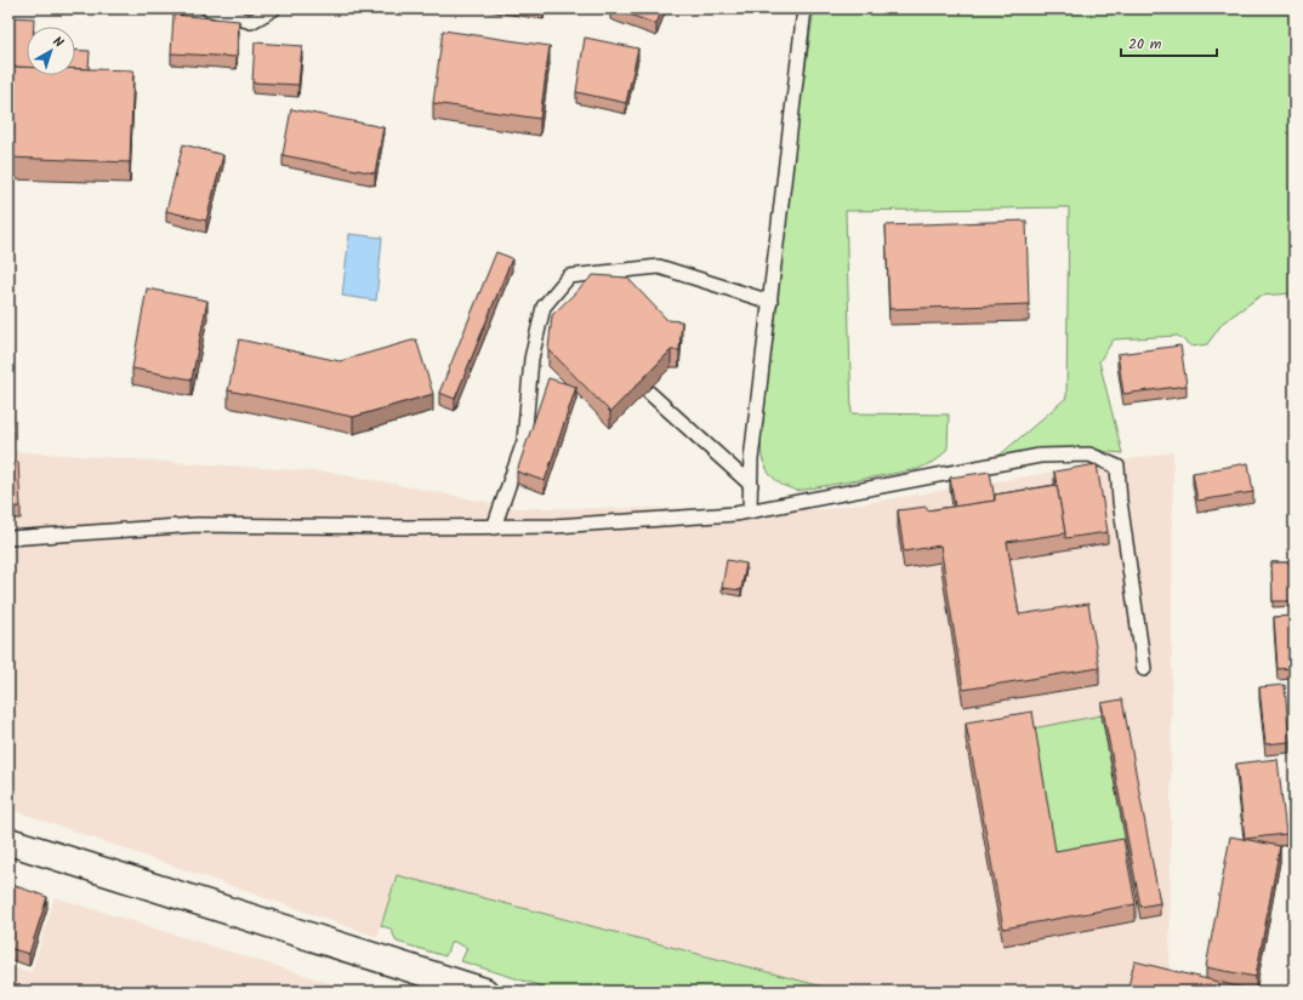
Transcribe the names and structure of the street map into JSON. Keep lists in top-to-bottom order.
{
  "scale_bar": "20 m",
  "north": "top right"
}
